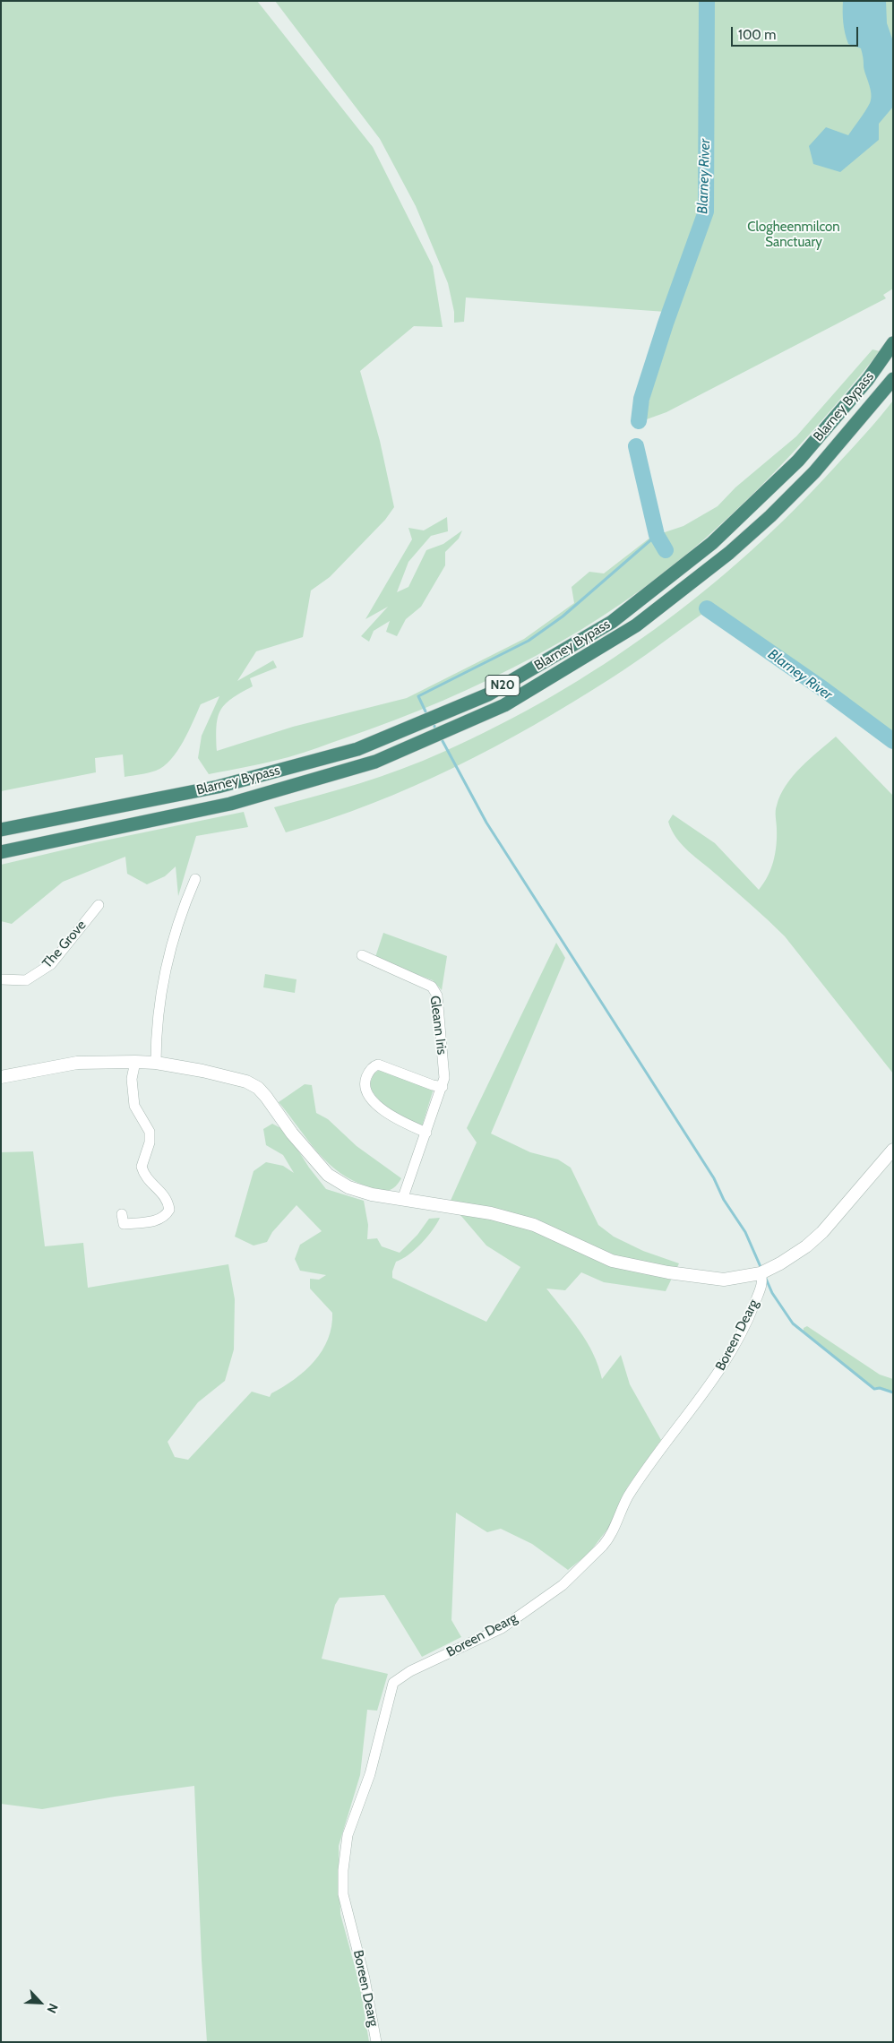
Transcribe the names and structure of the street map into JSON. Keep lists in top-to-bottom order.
{
  "streets": {
    "highway": ["Blarney Bypass", "N20"],
    "street": ["The Grove", "Gleann Iris", "Boreen Dearg"]
  },
  "water": ["Blarney River"],
  "parks": ["Clogheenmilcon Sanctuary"],
  "scale_bar": "100 m",
  "north": "bottom right"
}
